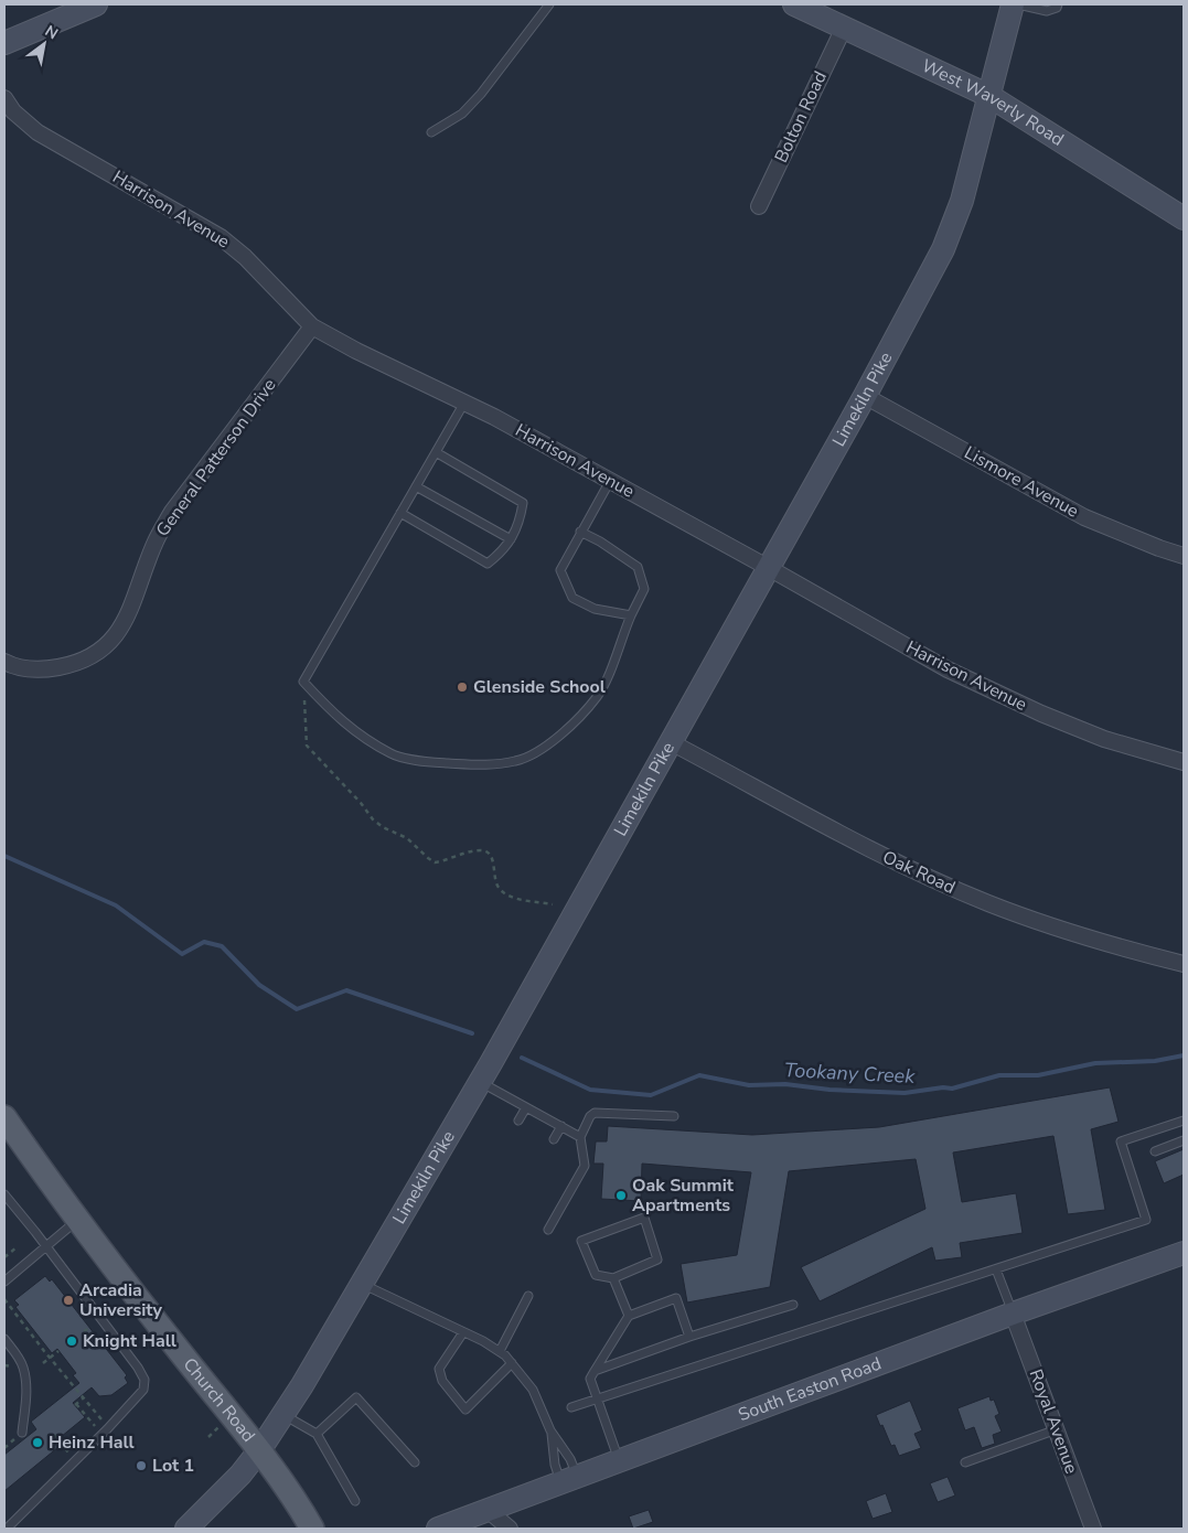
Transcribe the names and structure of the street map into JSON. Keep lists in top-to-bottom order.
{
  "streets": {
    "main road": [
      "West Waverly Road",
      "Limekiln Pike",
      "South Easton Road",
      "Church Road"
    ],
    "street": [
      "Bolton Road",
      "Harrison Avenue",
      "General Patterson Drive",
      "Lismore Avenue",
      "Oak Road",
      "Royal Avenue"
    ]
  },
  "crossings": [
    ["West Waverly Road", "Bolton Road"],
    ["West Waverly Road", "Limekiln Pike"],
    ["Harrison Avenue", "Limekiln Pike"],
    ["Harrison Avenue", "General Patterson Drive"],
    ["Limekiln Pike", "Lismore Avenue"],
    ["Limekiln Pike", "Oak Road"],
    ["Limekiln Pike", "Church Road"],
    ["South Easton Road", "Royal Avenue"]
  ],
  "water": ["Tookany Creek"],
  "places": [
    "Glenside School",
    "Oak Summit Apartments",
    "Arcadia University",
    "Knight Hall",
    "Heinz Hall",
    "Lot 1"
  ],
  "north": "top right"
}
